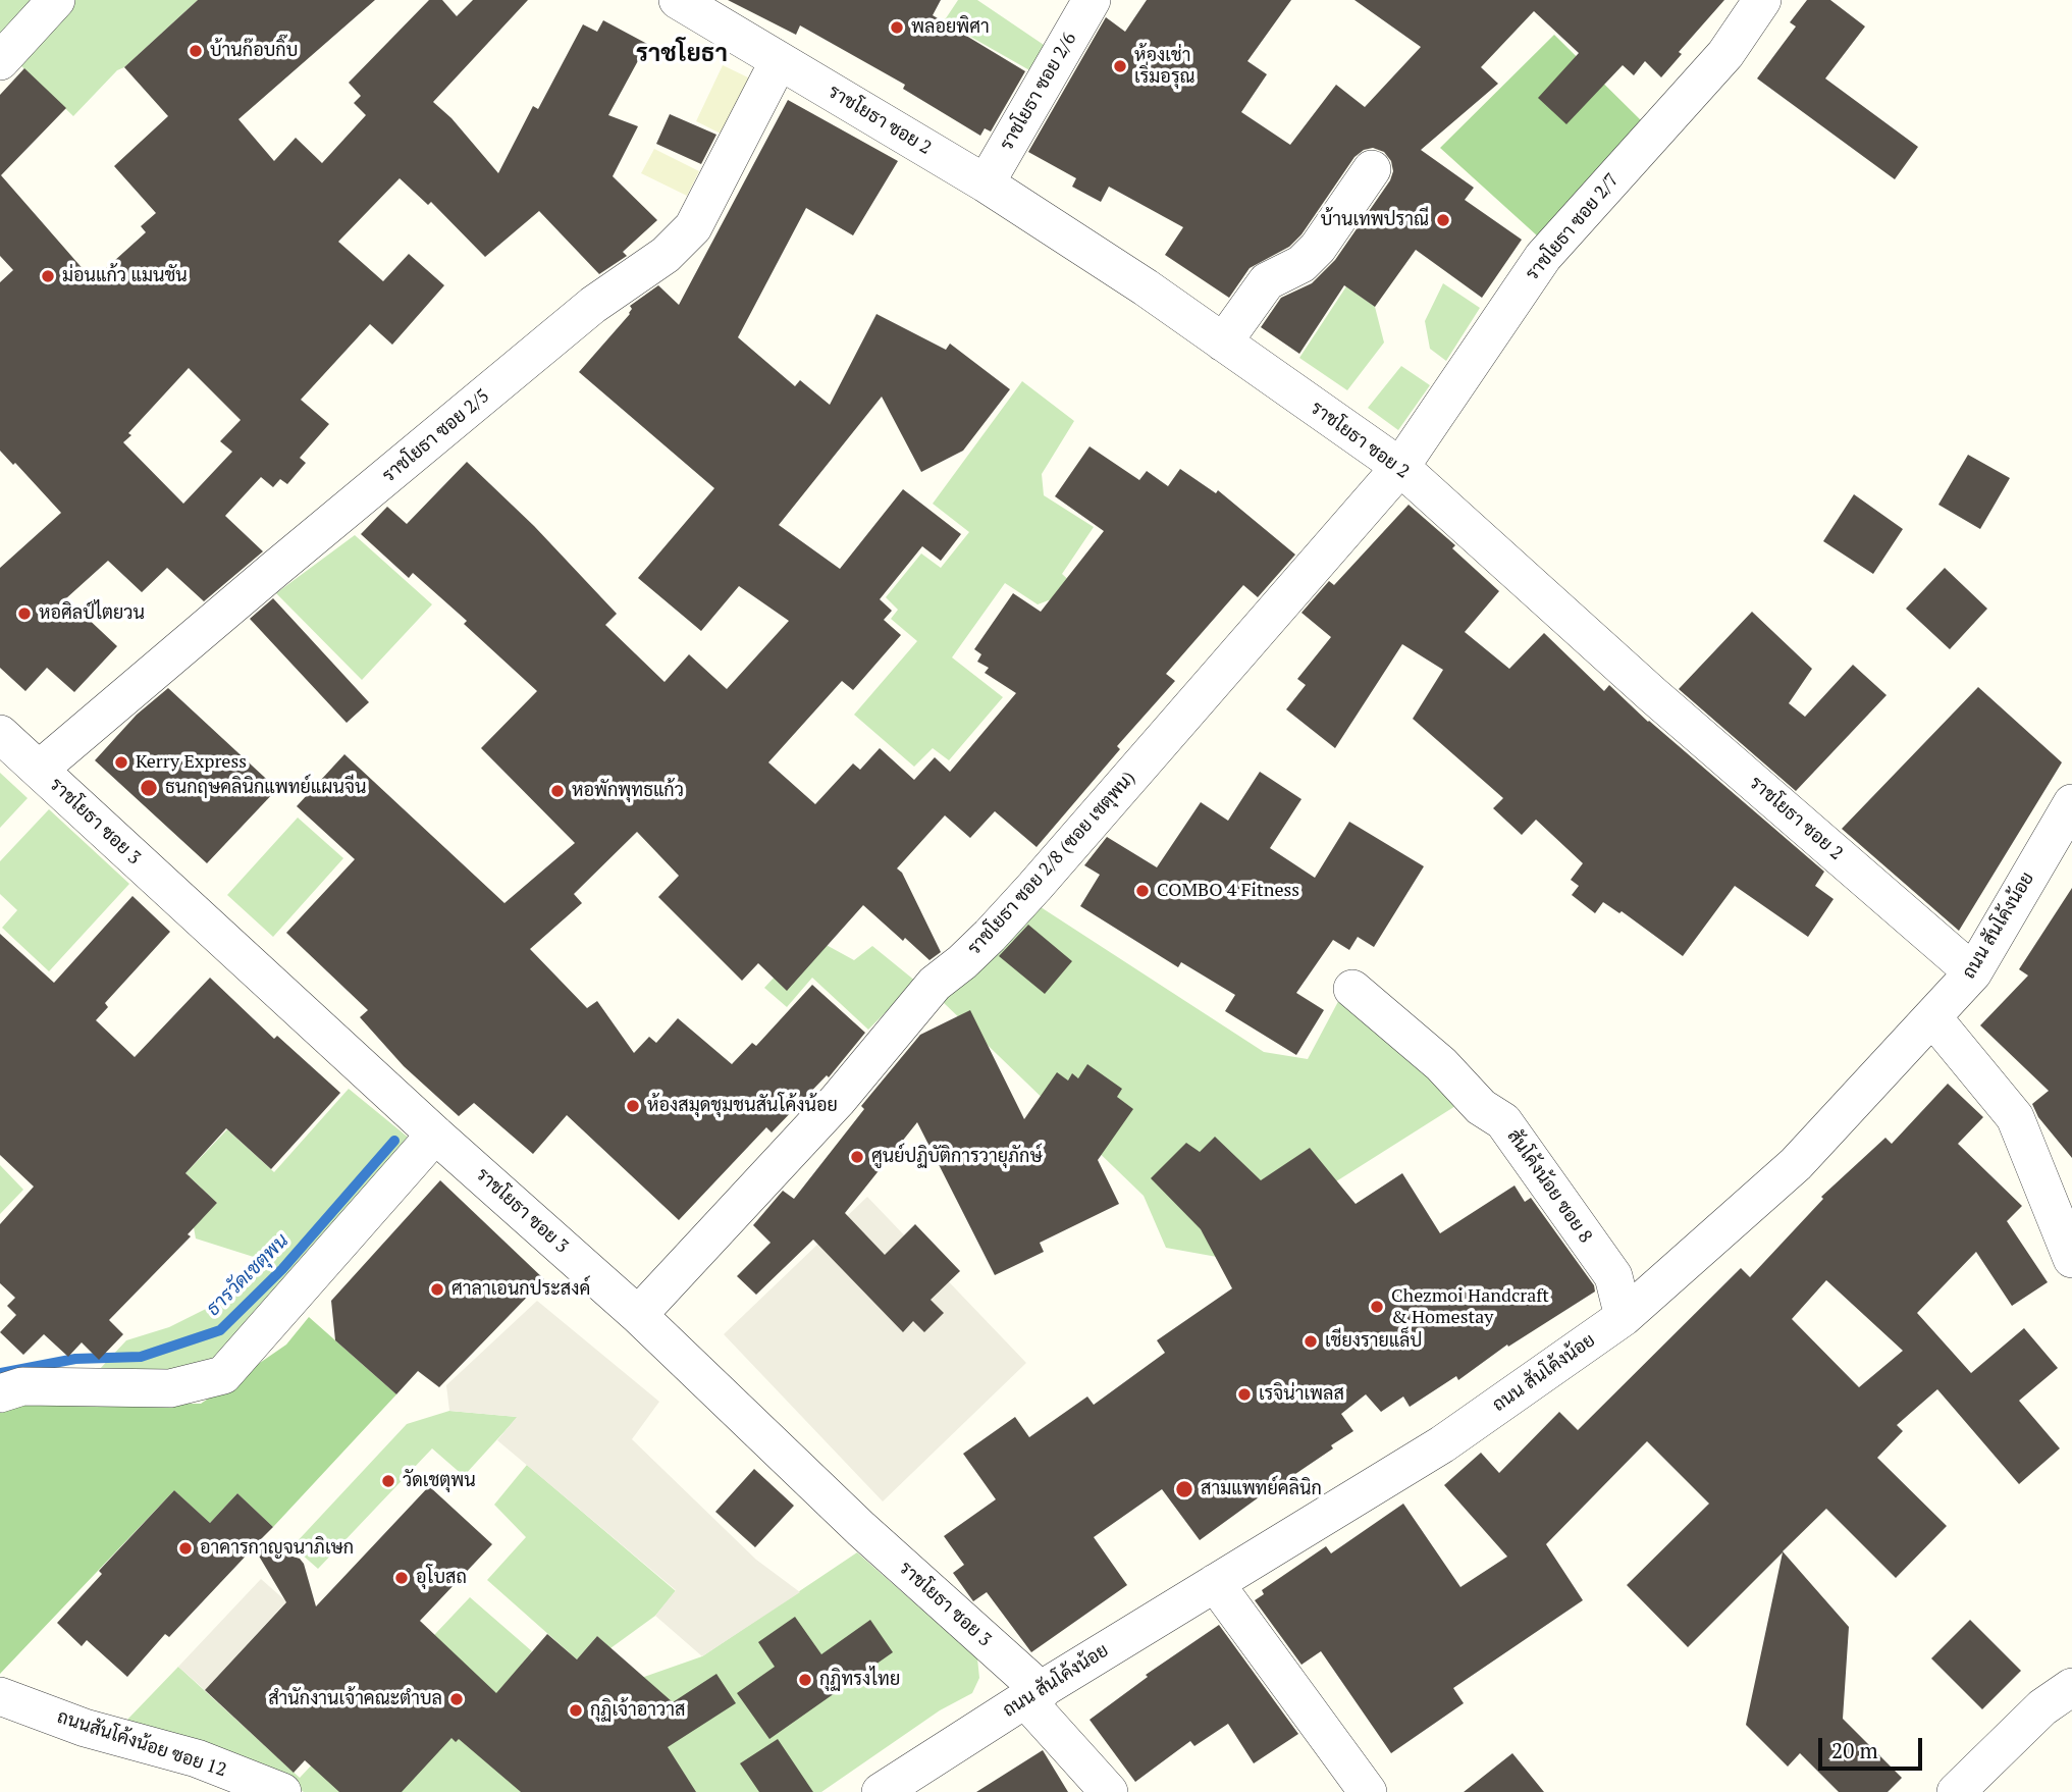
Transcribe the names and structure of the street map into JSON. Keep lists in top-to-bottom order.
{
  "streets": {
    "street": [
      "ราชโยธา ซอย 2/6",
      "ราชโยธา ซอย 2",
      "ราชโยธา ซอย 2/7",
      "ราชโยธา ซอย 2/5",
      "ราชโยธา ซอย 3",
      "ราชโยธา ซอย 2/8 (ซอย เชตุพน)",
      "ถนน สันโค้งน้อย",
      "สันโค้งน้อย ซอย 8",
      "ถนนสันโค้งน้อย ซอย 12"
    ]
  },
  "crossings": [
    ["ราชโยธา ซอย 2/6", "ราชโยธา ซอย 2"],
    ["ราชโยธา ซอย 2", "ราชโยธา ซอย 2/7"],
    ["ราชโยธา ซอย 2", "ราชโยธา ซอย 2/5"],
    ["ราชโยธา ซอย 2", "ราชโยธา ซอย 2/8 (ซอย เชตุพน)"],
    ["ราชโยธา ซอย 2", "ถนน สันโค้งน้อย"],
    ["ราชโยธา ซอย 2/7", "ราชโยธา ซอย 2/8 (ซอย เชตุพน)"],
    ["ราชโยธา ซอย 2/5", "ราชโยธา ซอย 3"],
    ["ราชโยธา ซอย 3", "ราชโยธา ซอย 2/8 (ซอย เชตุพน)"],
    ["ราชโยธา ซอย 3", "ถนน สันโค้งน้อย"],
    ["ถนน สันโค้งน้อย", "สันโค้งน้อย ซอย 8"]
  ],
  "districts": ["ราชโยธา"],
  "water": ["ธารวัดเชตุพน"],
  "places": [
    "พลอยพิศา",
    "บ้านก๊อบกิ๊บ",
    "ห้องเช่า เริ่มอรุณ",
    "บ้านเทพปราณี",
    "ม่อนแก้ว แมนชัน",
    "หอศิลป์ไตยวน",
    "Kerry Express",
    "ธนกฤษคลินิกแพทย์แผนจีน",
    "หอพักพุทธแก้ว",
    "COMBO 4 Fitness",
    "ห้องสมุดชุมชนสันโค้งน้อย",
    "ศูนย์ปฏิบัติการวายุภักษ์",
    "ศาลาเอนกประสงค์",
    "Chezmoi Handcraft & Homestay",
    "เชียงรายแล็ป",
    "เรจิน่าเพลส",
    "วัดเชตุพน",
    "สามแพทย์คลินิก",
    "อาคารกาญจนาภิเษก",
    "อุโบสถ",
    "กุฏิทรงไทย",
    "สำนักงานเจ้าคณะตำบล",
    "กุฏิเจ้าอาวาส"
  ],
  "scale_bar": "20 m"
}
